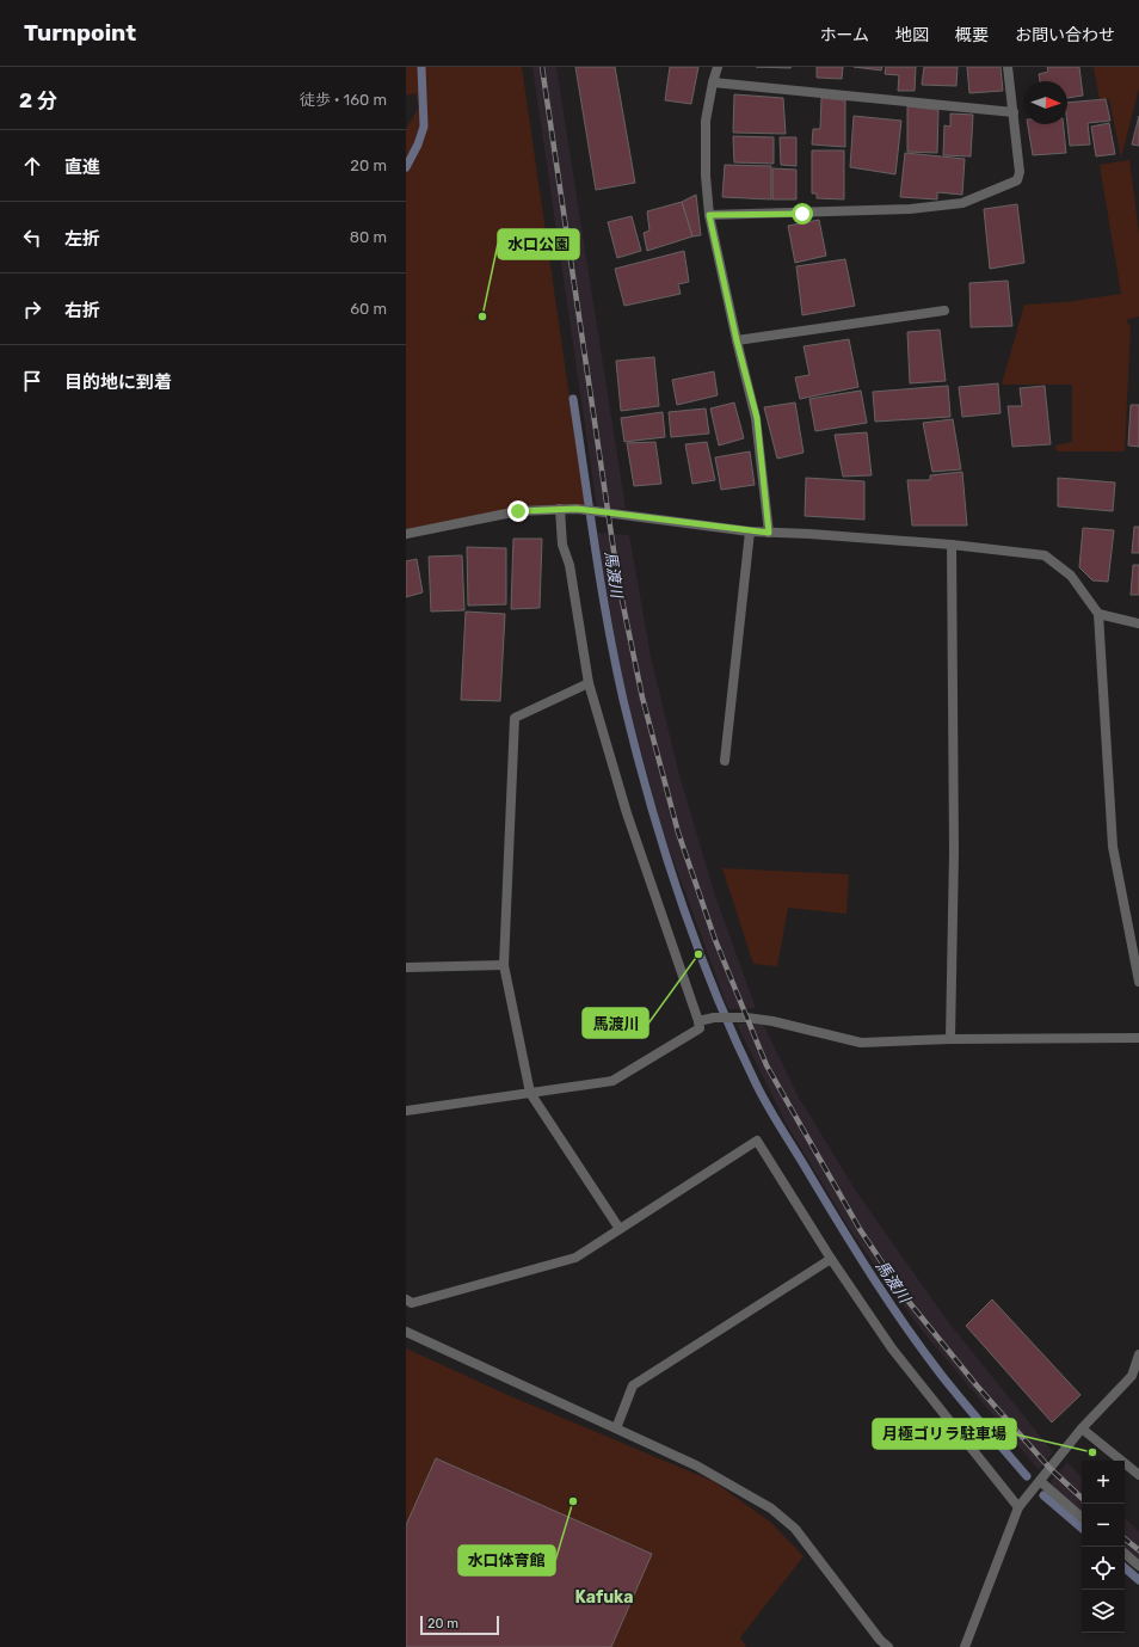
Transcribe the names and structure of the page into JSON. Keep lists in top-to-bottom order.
{
  "districts": ["Kafuka"],
  "water": ["馬渡川"],
  "places": [
    "水口公園",
    "馬渡川",
    "月極ゴリラ駐車場",
    "水口体育館"
  ],
  "scale_bar": "20 m",
  "north": "right",
  "page": {
    "header": "Turnpoint",
    "nav": [
      "ホーム",
      "地図",
      "概要",
      "お問い合わせ"
    ],
    "heading": ["2 分", "徒歩 · 160 m"],
    "list": [
      ["直進", "20 m"],
      ["左折", "80 m"],
      ["右折", "60 m"],
      "目的地に到着"
    ],
    "map_buttons": ["+", "−"],
    "scale": "20 m"
  }
}
